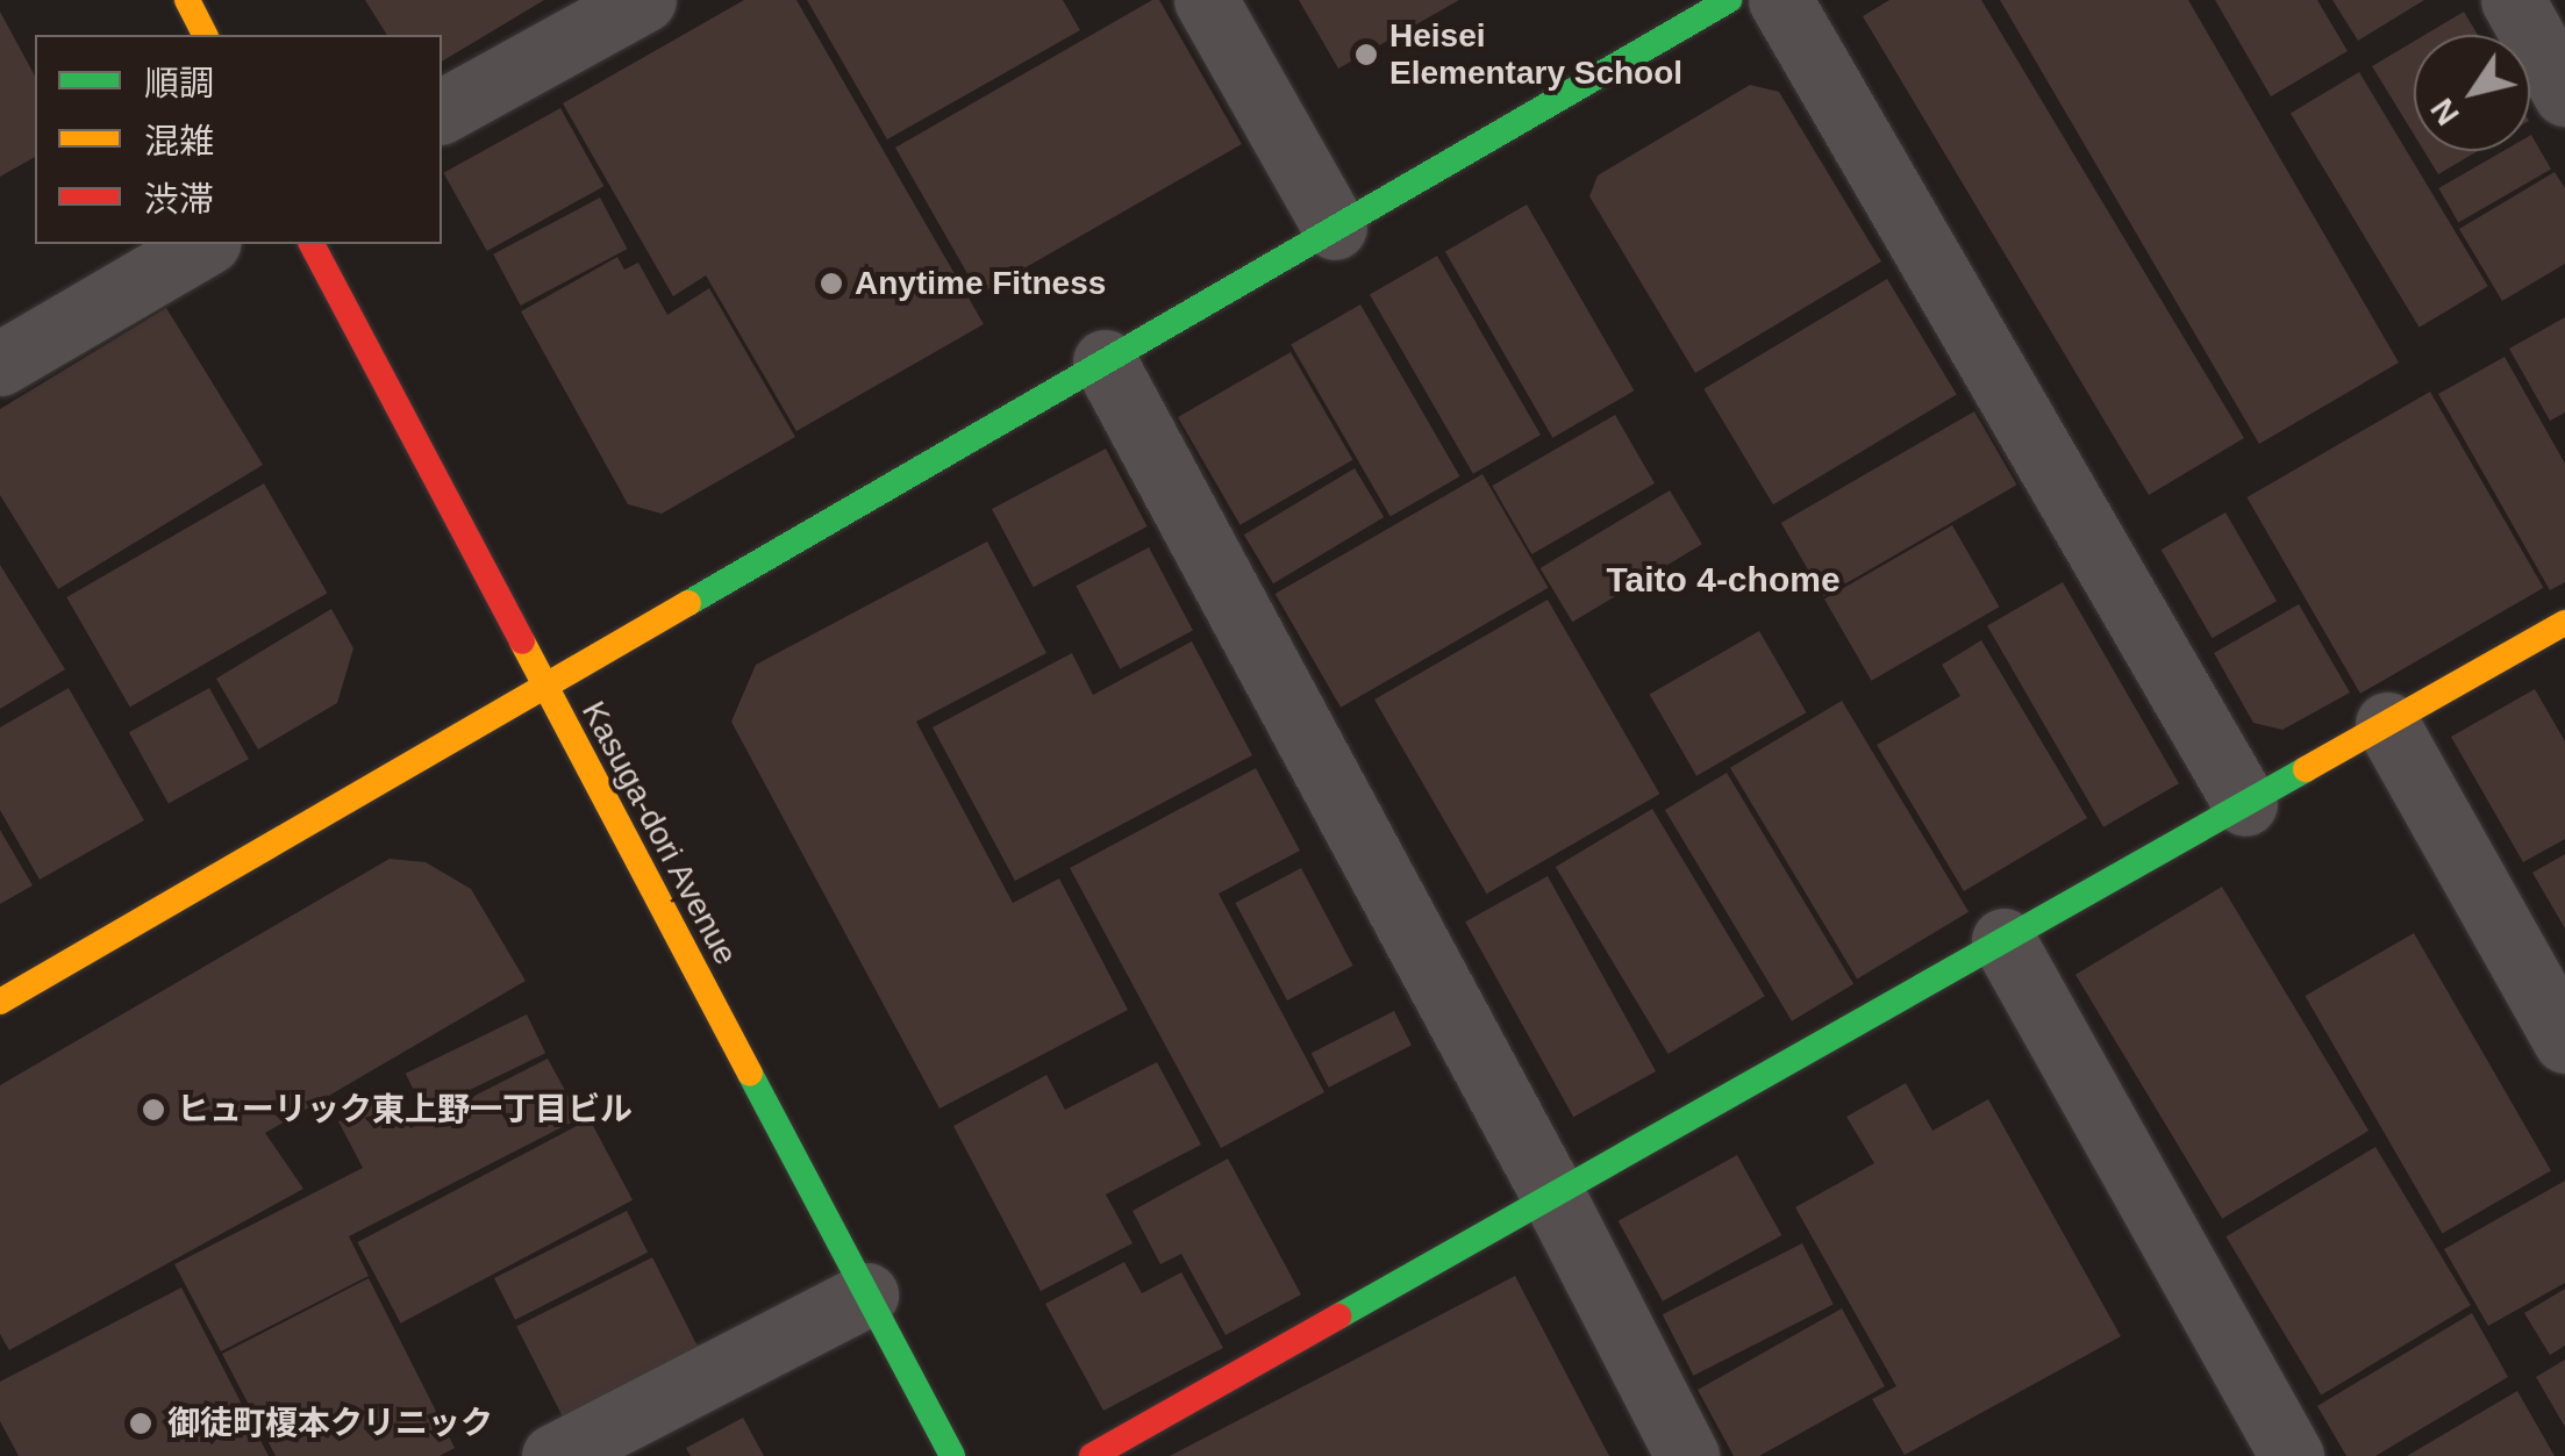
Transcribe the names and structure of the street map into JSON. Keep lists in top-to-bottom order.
{
  "streets": {
    "street": ["Kasuga-dori Avenue"]
  },
  "districts": ["Taito 4-chome"],
  "places": [
    "Heisei Elementary School",
    "Anytime Fitness",
    "ヒューリック東上野一丁目ビル",
    "御徒町榎本クリニック"
  ],
  "legend": ["順調", "混雑", "渋滞"],
  "north": "bottom left"
}
